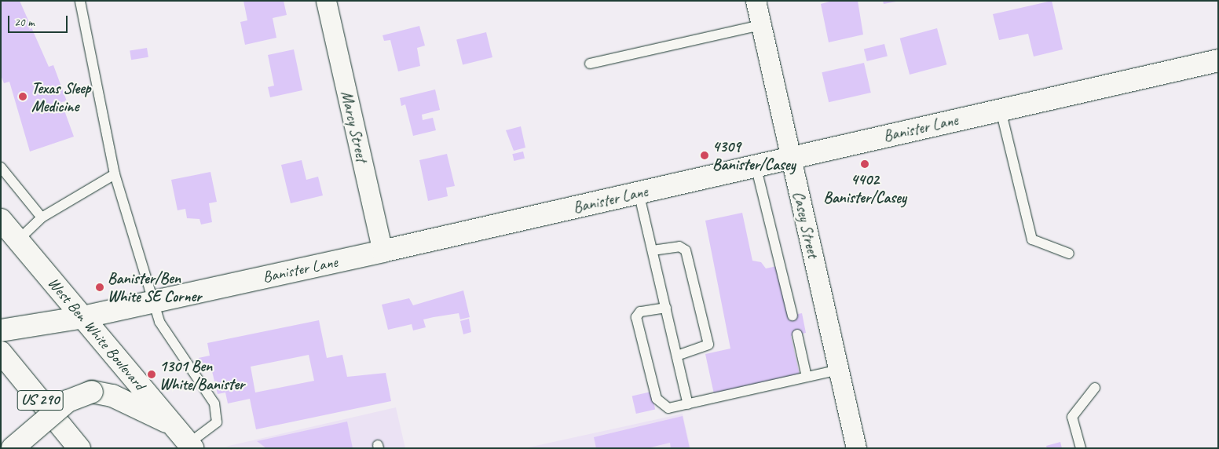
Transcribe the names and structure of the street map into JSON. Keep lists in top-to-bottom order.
{
  "streets": {
    "main road": ["Banister Lane", "West Ben White Boulevard", "US 290"],
    "street": ["Marcy Street", "Casey Street"]
  },
  "crossings": [
    ["Marcy Street", "Banister Lane"],
    ["Banister Lane", "Casey Street"],
    ["Banister Lane", "West Ben White Boulevard"]
  ],
  "places": [
    "Texas Sleep Medicine",
    "4309 Banister/Casey",
    "4402 Banister/Casey",
    "Banister/Ben White SE Corner",
    "1301 Ben White/Banister"
  ],
  "scale_bar": "20 m"
}
